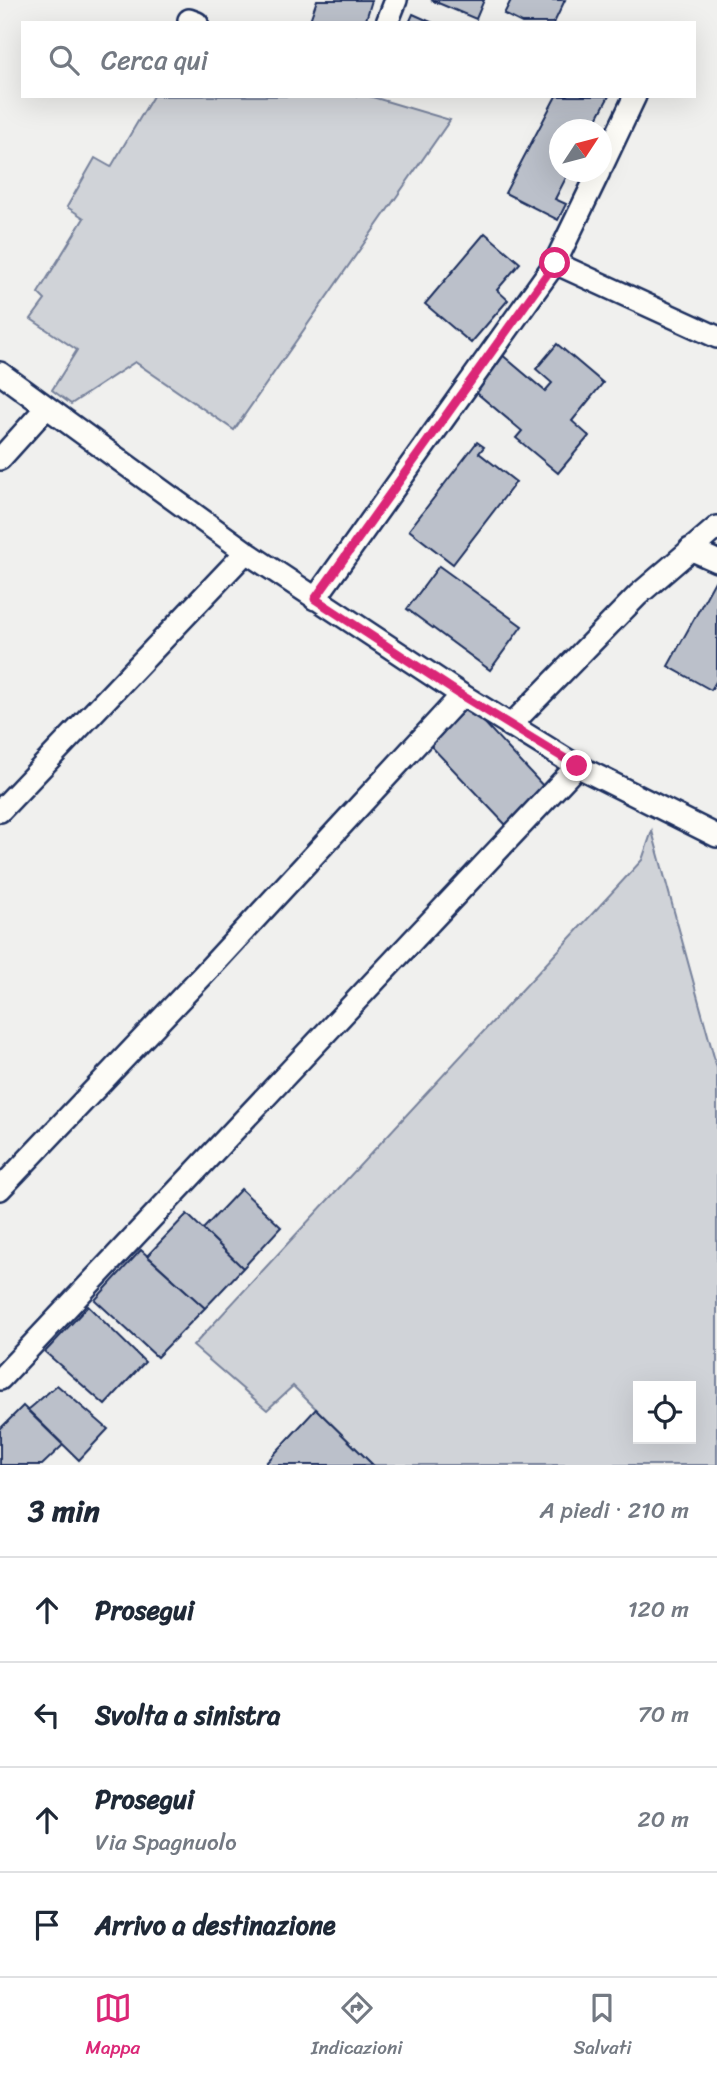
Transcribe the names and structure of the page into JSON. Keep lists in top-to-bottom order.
{
  "north": "top right",
  "page": {
    "search": "Cerca qui",
    "heading": ["3 min", "A piedi · 210 m"],
    "list": [
      ["Prosegui", "120 m"],
      ["Svolta a sinistra", "70 m"],
      ["Prosegui", "Via Spagnuolo", "20 m"],
      "Arrivo a destinazione"
    ],
    "nav": ["Mappa", "Indicazioni", "Salvati"]
  }
}
